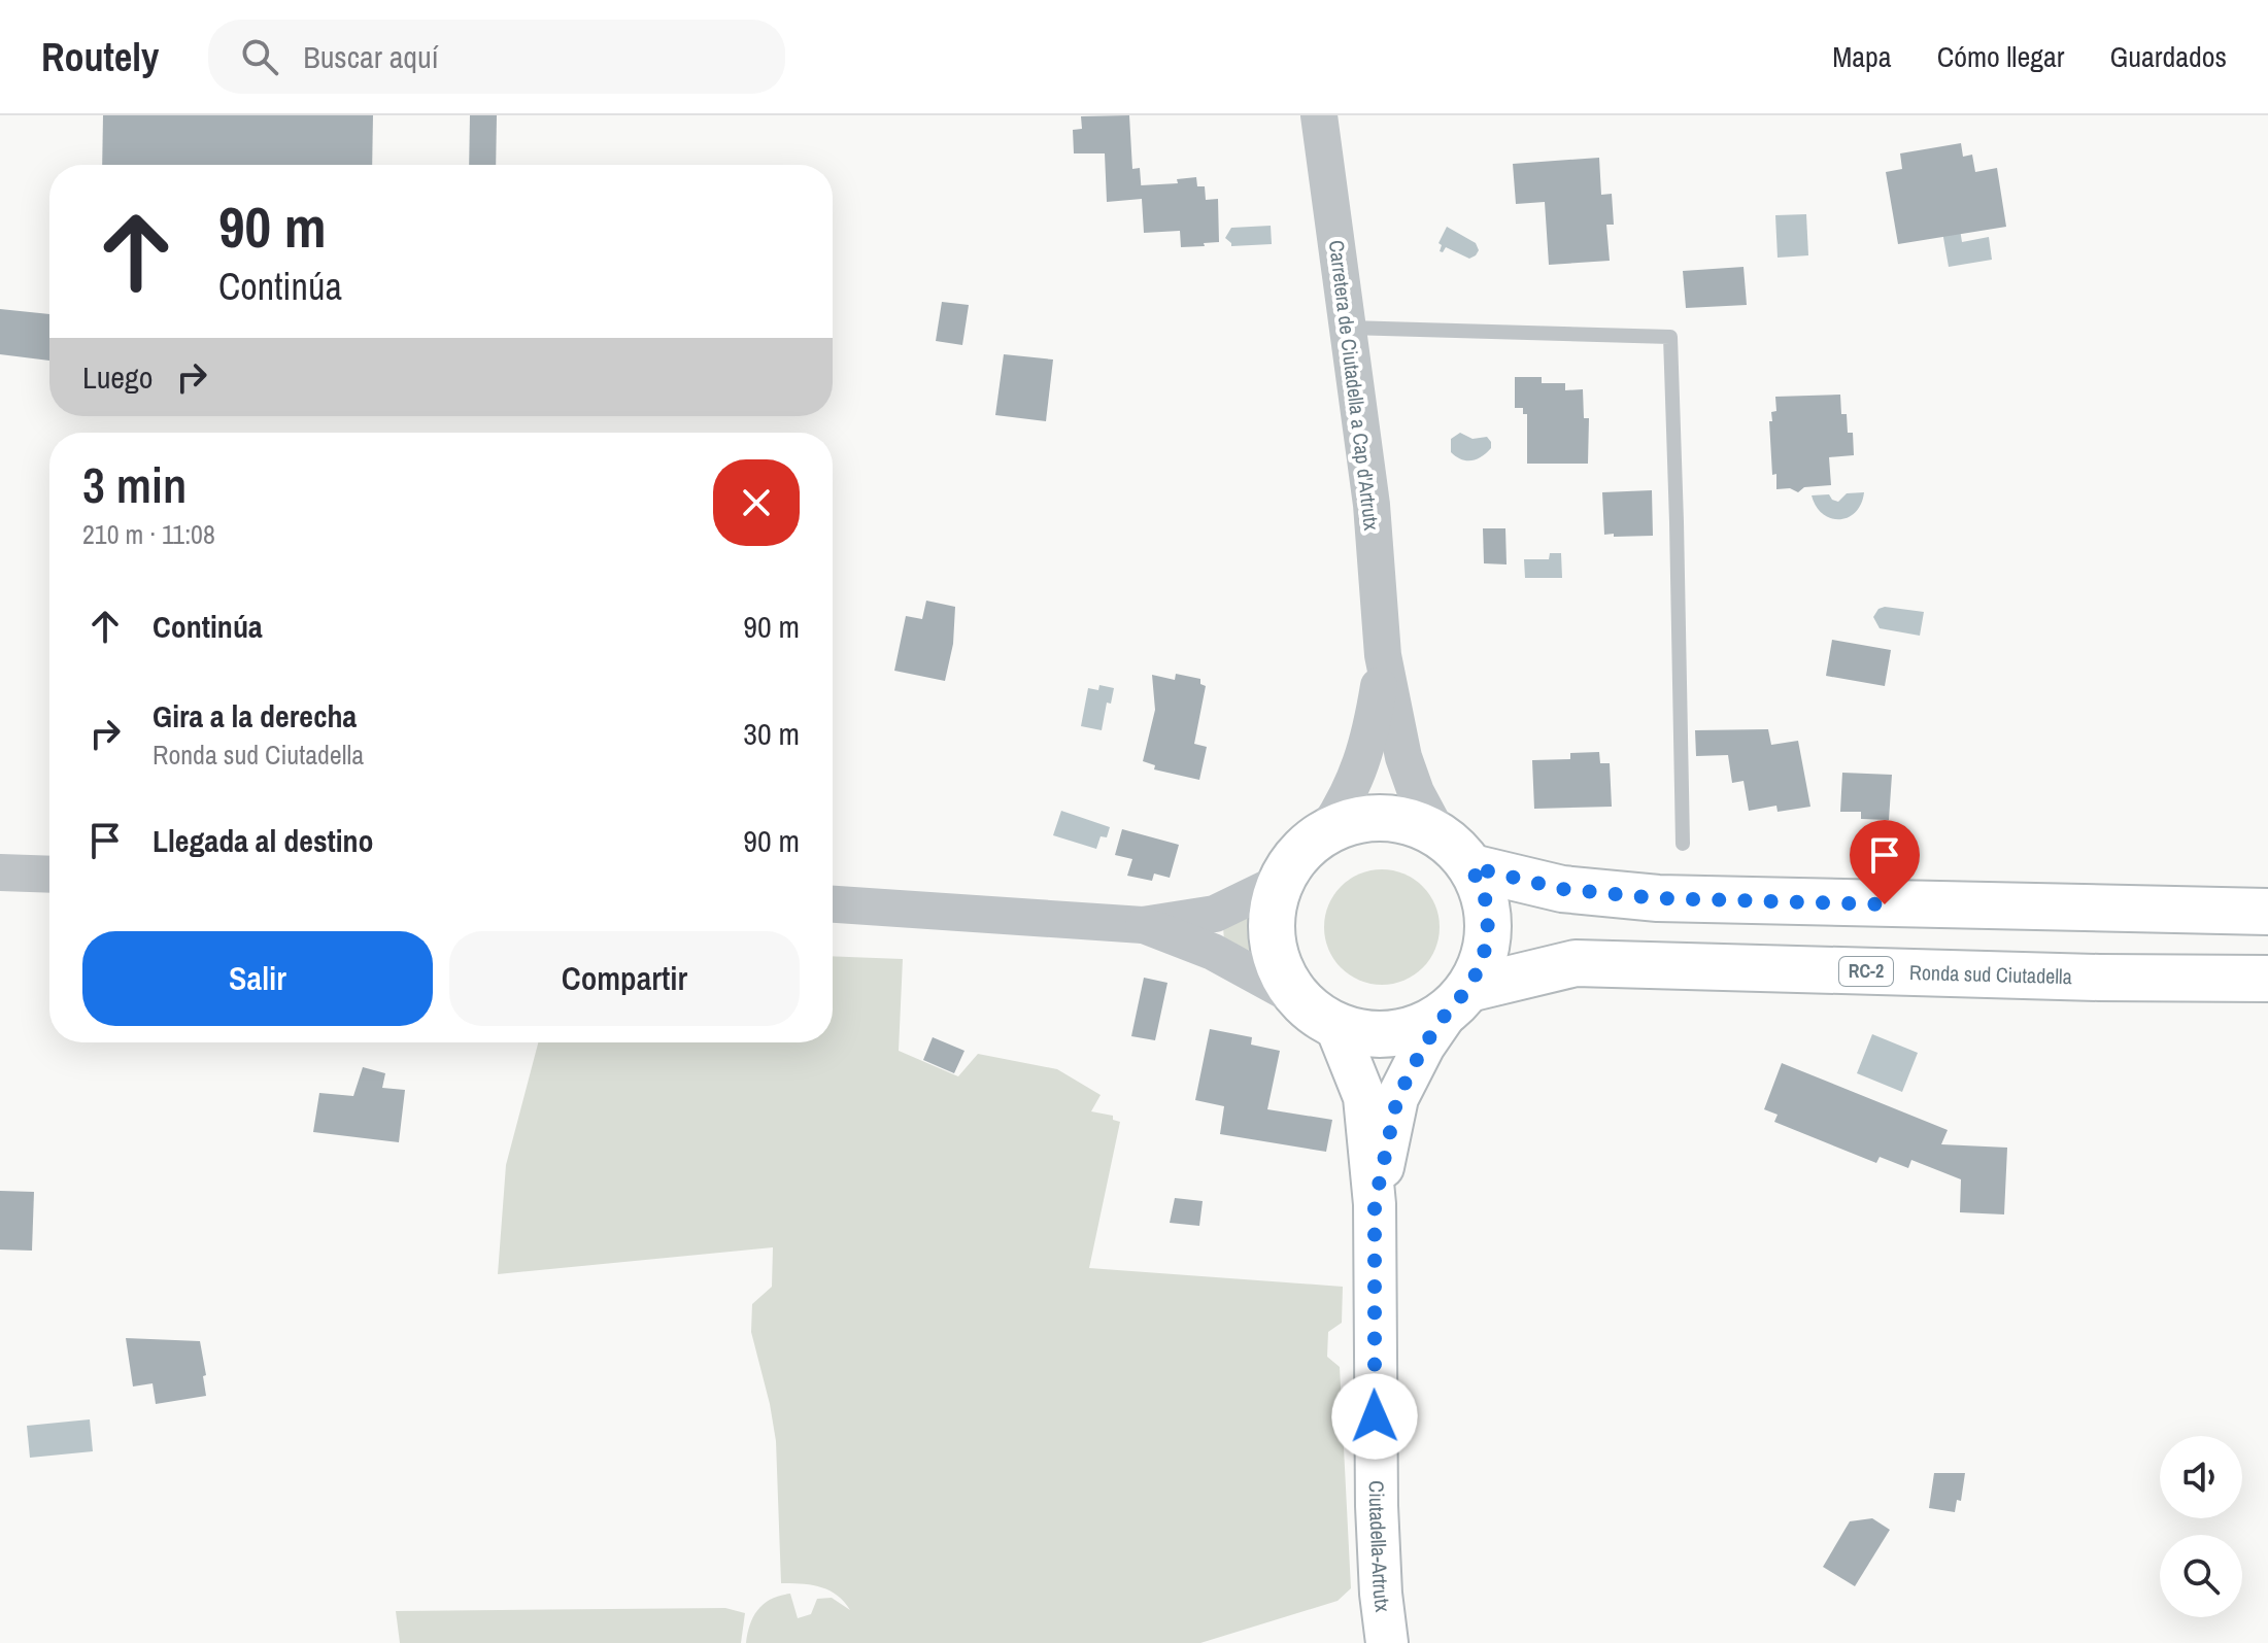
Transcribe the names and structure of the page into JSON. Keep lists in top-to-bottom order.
{
  "streets": {
    "main road": ["RC-2", "Ronda sud Ciutadella", "Ciutadella-Artrutx"],
    "street": ["Carretera de Ciutadella a Cap d'Artrutx"]
  },
  "crossings": [
    ["Carretera de Ciutadella a Cap d'Artrutx", "RC-2"],
    ["Carretera de Ciutadella a Cap d'Artrutx", "Ronda sud Ciutadella"],
    ["Carretera de Ciutadella a Cap d'Artrutx", "Ciutadella-Artrutx"],
    ["RC-2", "Ronda sud Ciutadella"],
    ["RC-2", "Ciutadella-Artrutx"],
    ["Ronda sud Ciutadella", "Ciutadella-Artrutx"]
  ],
  "page": {
    "header": "Routely",
    "search": "Buscar aquí",
    "nav": ["Mapa", "Cómo llegar", "Guardados"],
    "turn": ["90 m", "Continúa"],
    "then": "Luego",
    "heading": ["3 min", "210 m · 11:08"],
    "list": [
      {
        "name": "Continúa",
        "value": "90 m"
      },
      {
        "name": "Gira a la derecha",
        "note": "Ronda sud Ciutadella",
        "value": "30 m"
      },
      {
        "name": "Llegada al destino",
        "value": "90 m"
      }
    ],
    "buttons": ["Salir", "Compartir"]
  }
}
